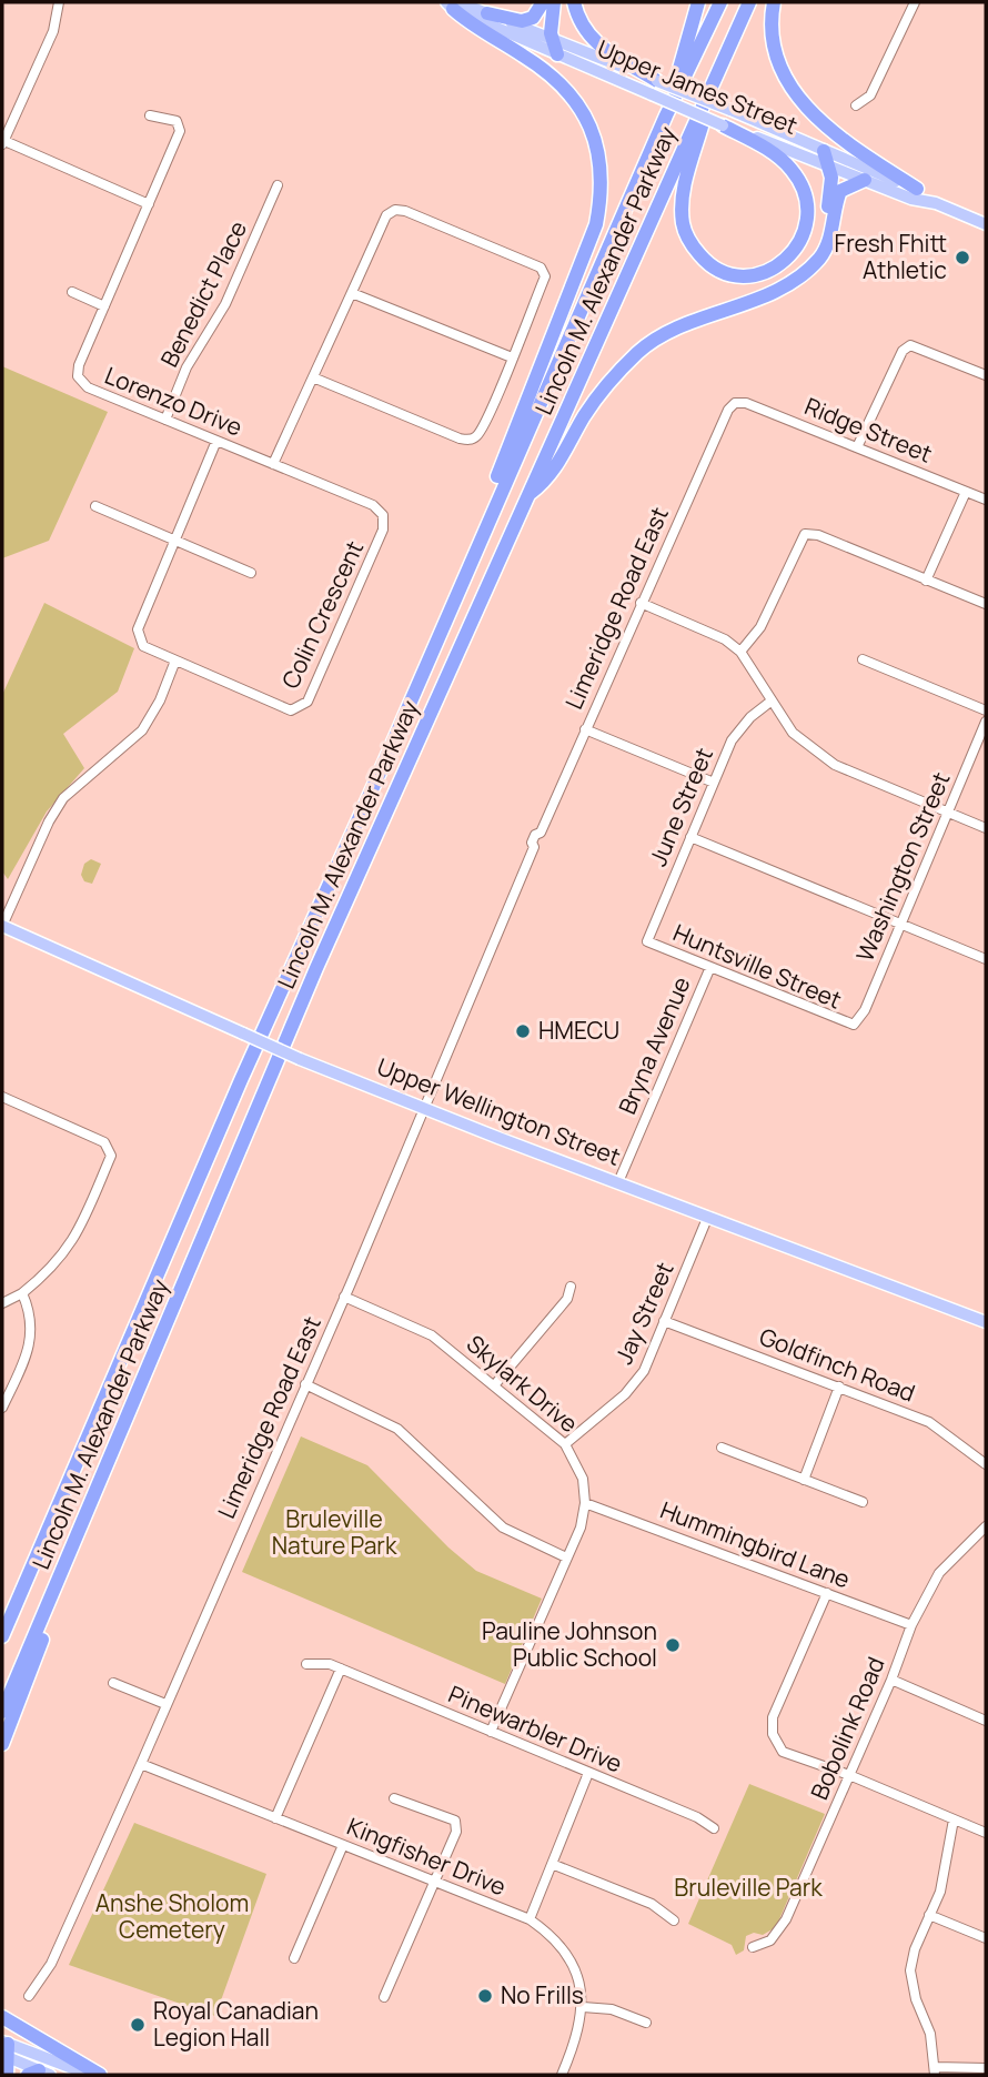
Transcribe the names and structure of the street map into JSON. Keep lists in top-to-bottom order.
{
  "streets": {
    "highway": ["Lincoln M. Alexander Parkway"],
    "main road": ["Upper James Street", "Upper Wellington Street"],
    "street": [
      "Benedict Place",
      "Lorenzo Drive",
      "Ridge Street",
      "Limeridge Road East",
      "Colin Crescent",
      "June Street",
      "Washington Street",
      "Huntsville Street",
      "Bryna Avenue",
      "Jay Street",
      "Goldfinch Road",
      "Skylark Drive",
      "Hummingbird Lane",
      "Bobolink Road",
      "Pinewarbler Drive",
      "Kingfisher Drive"
    ]
  },
  "crossings": [
    ["Benedict Place", "Lorenzo Drive"],
    ["Lorenzo Drive", "Colin Crescent"],
    ["Ridge Street", "Limeridge Road East"],
    ["Limeridge Road East", "Upper Wellington Street"],
    ["Limeridge Road East", "Skylark Drive"],
    ["Limeridge Road East", "Kingfisher Drive"],
    ["June Street", "Huntsville Street"],
    ["Washington Street", "Huntsville Street"],
    ["Huntsville Street", "Bryna Avenue"],
    ["Bryna Avenue", "Upper Wellington Street"],
    ["Upper Wellington Street", "Jay Street"],
    ["Jay Street", "Goldfinch Road"],
    ["Jay Street", "Skylark Drive"],
    ["Skylark Drive", "Hummingbird Lane"],
    ["Skylark Drive", "Pinewarbler Drive"],
    ["Hummingbird Lane", "Bobolink Road"]
  ],
  "parks": ["Bruleville Nature Park", "Bruleville Park", "Anshe Sholom Cemetery"],
  "places": [
    "Fresh Fhitt Athletic",
    "HMECU",
    "Pauline Johnson Public School",
    "No Frills",
    "Royal Canadian Legion Hall"
  ]
}
